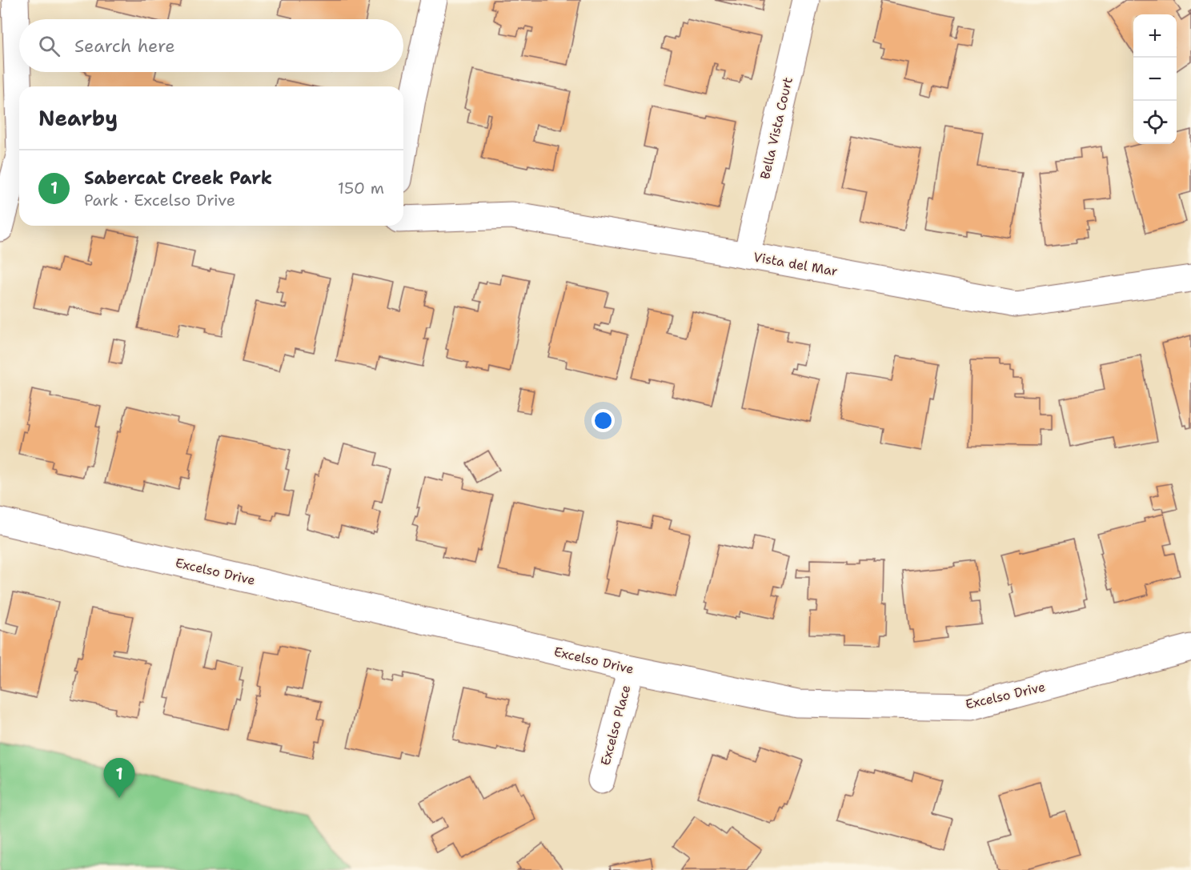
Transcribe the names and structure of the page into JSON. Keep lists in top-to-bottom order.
{
  "streets": {
    "street": [
      "Bella Vista Court",
      "Vista del Mar",
      "Excelso Drive",
      "Excelso Place"
    ]
  },
  "crossings": [
    ["Bella Vista Court", "Vista del Mar"],
    ["Excelso Drive", "Excelso Place"]
  ],
  "page": {
    "map_buttons": ["+", "−"],
    "search": "Search here",
    "heading": "Nearby",
    "list": [
      {
        "mark": "1",
        "name": "Sabercat Creek Park",
        "note": "Park · Excelso Drive",
        "value": "150 m"
      }
    ],
    "pins": "1"
  }
}
